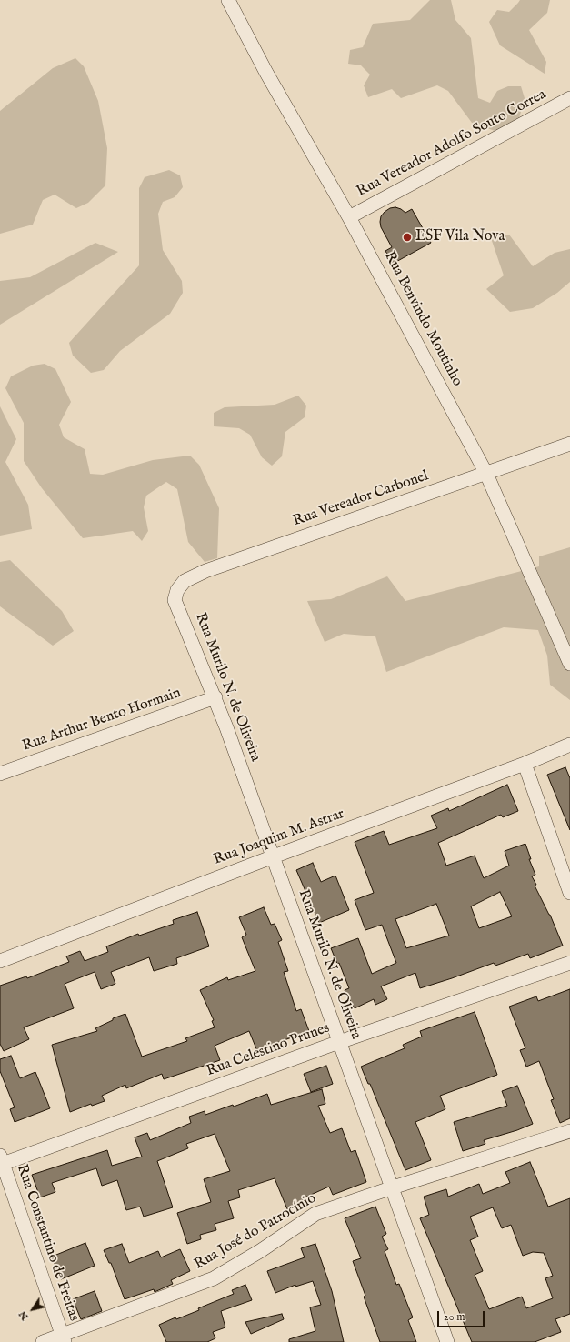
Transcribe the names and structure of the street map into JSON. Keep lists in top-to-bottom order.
{
  "streets": {
    "street": [
      "Rua Vereador Adolfo Souto Correa",
      "Rua Benvindo Moutinho",
      "Rua Vereador Carbonel",
      "Rua Murilo N. de Oliveira",
      "Rua Arthur Bento Hormain",
      "Rua Joaquim M. Astrar",
      "Rua Celestino Prunes",
      "Rua José do Patrocínio",
      "Rua Constantino de Freitas"
    ]
  },
  "crossings": [
    ["Rua Vereador Adolfo Souto Correa", "Rua Benvindo Moutinho"],
    ["Rua Benvindo Moutinho", "Rua Vereador Carbonel"],
    ["Rua Vereador Carbonel", "Rua Murilo N. de Oliveira"],
    ["Rua Murilo N. de Oliveira", "Rua Arthur Bento Hormain"],
    ["Rua Murilo N. de Oliveira", "Rua Joaquim M. Astrar"],
    ["Rua Murilo N. de Oliveira", "Rua Celestino Prunes"],
    ["Rua Murilo N. de Oliveira", "Rua José do Patrocínio"],
    ["Rua Celestino Prunes", "Rua Constantino de Freitas"],
    ["Rua José do Patrocínio", "Rua Constantino de Freitas"]
  ],
  "places": ["ESF Vila Nova"],
  "scale_bar": "20 m",
  "north": "bottom left"
}
